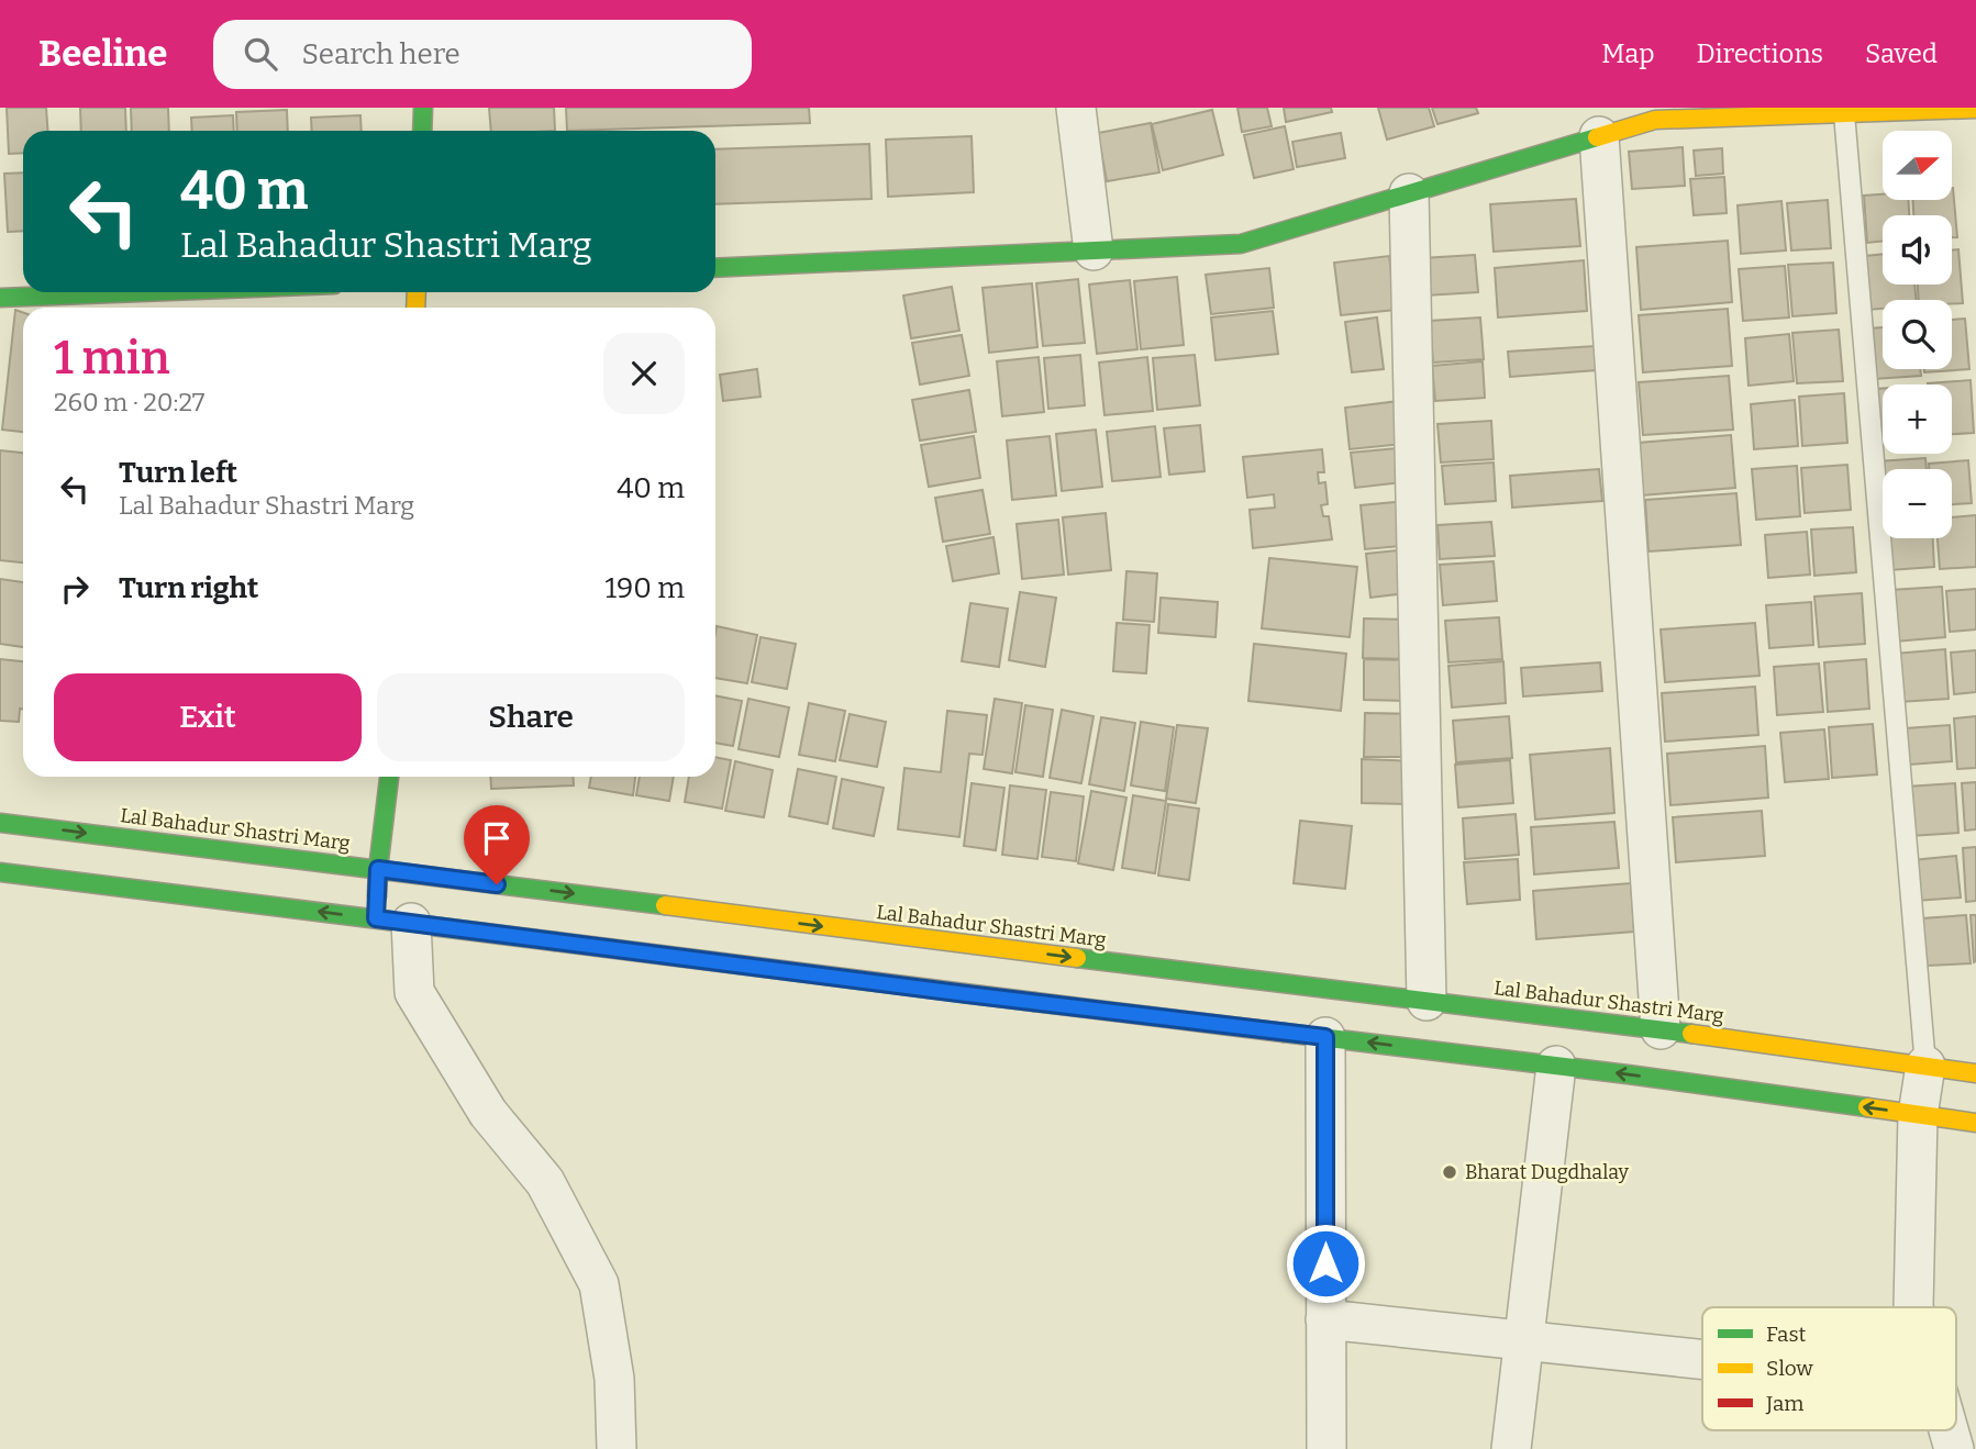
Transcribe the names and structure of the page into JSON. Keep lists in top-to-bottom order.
{
  "streets": {
    "main road": ["Lal Bahadur Shastri Marg"]
  },
  "places": ["Bharat Dugdhalay"],
  "legend": ["Fast", "Slow", "Jam"],
  "north": "right",
  "page": {
    "header": "Beeline",
    "search": "Search here",
    "nav": ["Map", "Directions", "Saved"],
    "map_buttons": ["+", "−"],
    "turn": ["40 m", "Lal Bahadur Shastri Marg"],
    "heading": ["1 min", "260 m · 20:27"],
    "list": [
      {
        "name": "Turn left",
        "note": "Lal Bahadur Shastri Marg",
        "value": "40 m"
      },
      {
        "name": "Turn right",
        "value": "190 m"
      }
    ],
    "buttons": ["Exit", "Share"]
  }
}
